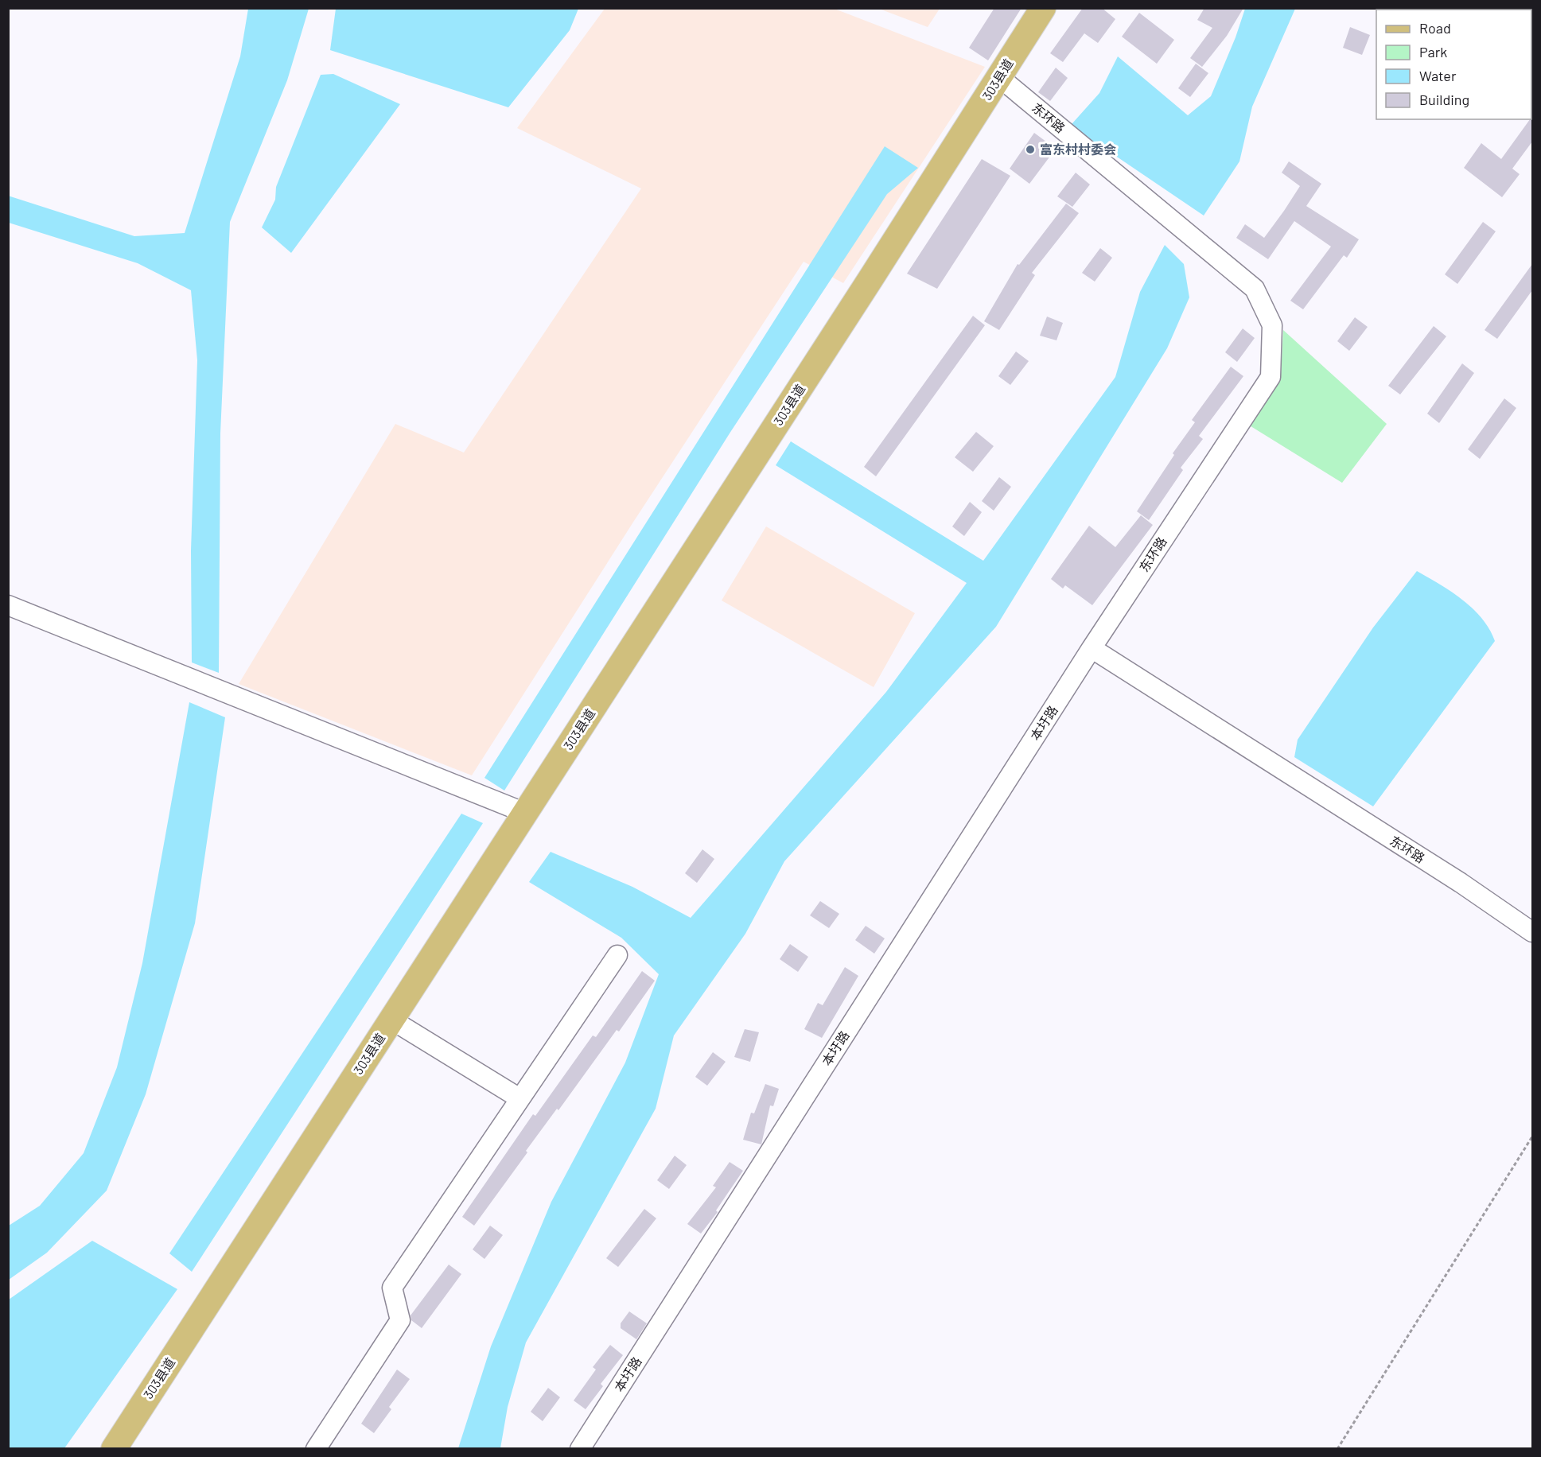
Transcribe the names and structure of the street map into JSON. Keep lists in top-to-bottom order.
{
  "streets": {
    "main road": ["303县道"],
    "street": ["东环路", "本圩路"]
  },
  "crossings": [
    ["303县道", "东环路"],
    ["东环路", "本圩路"]
  ],
  "places": ["富东村村委会"],
  "legend": [
    "Road",
    "Park",
    "Water",
    "Building"
  ]
}
